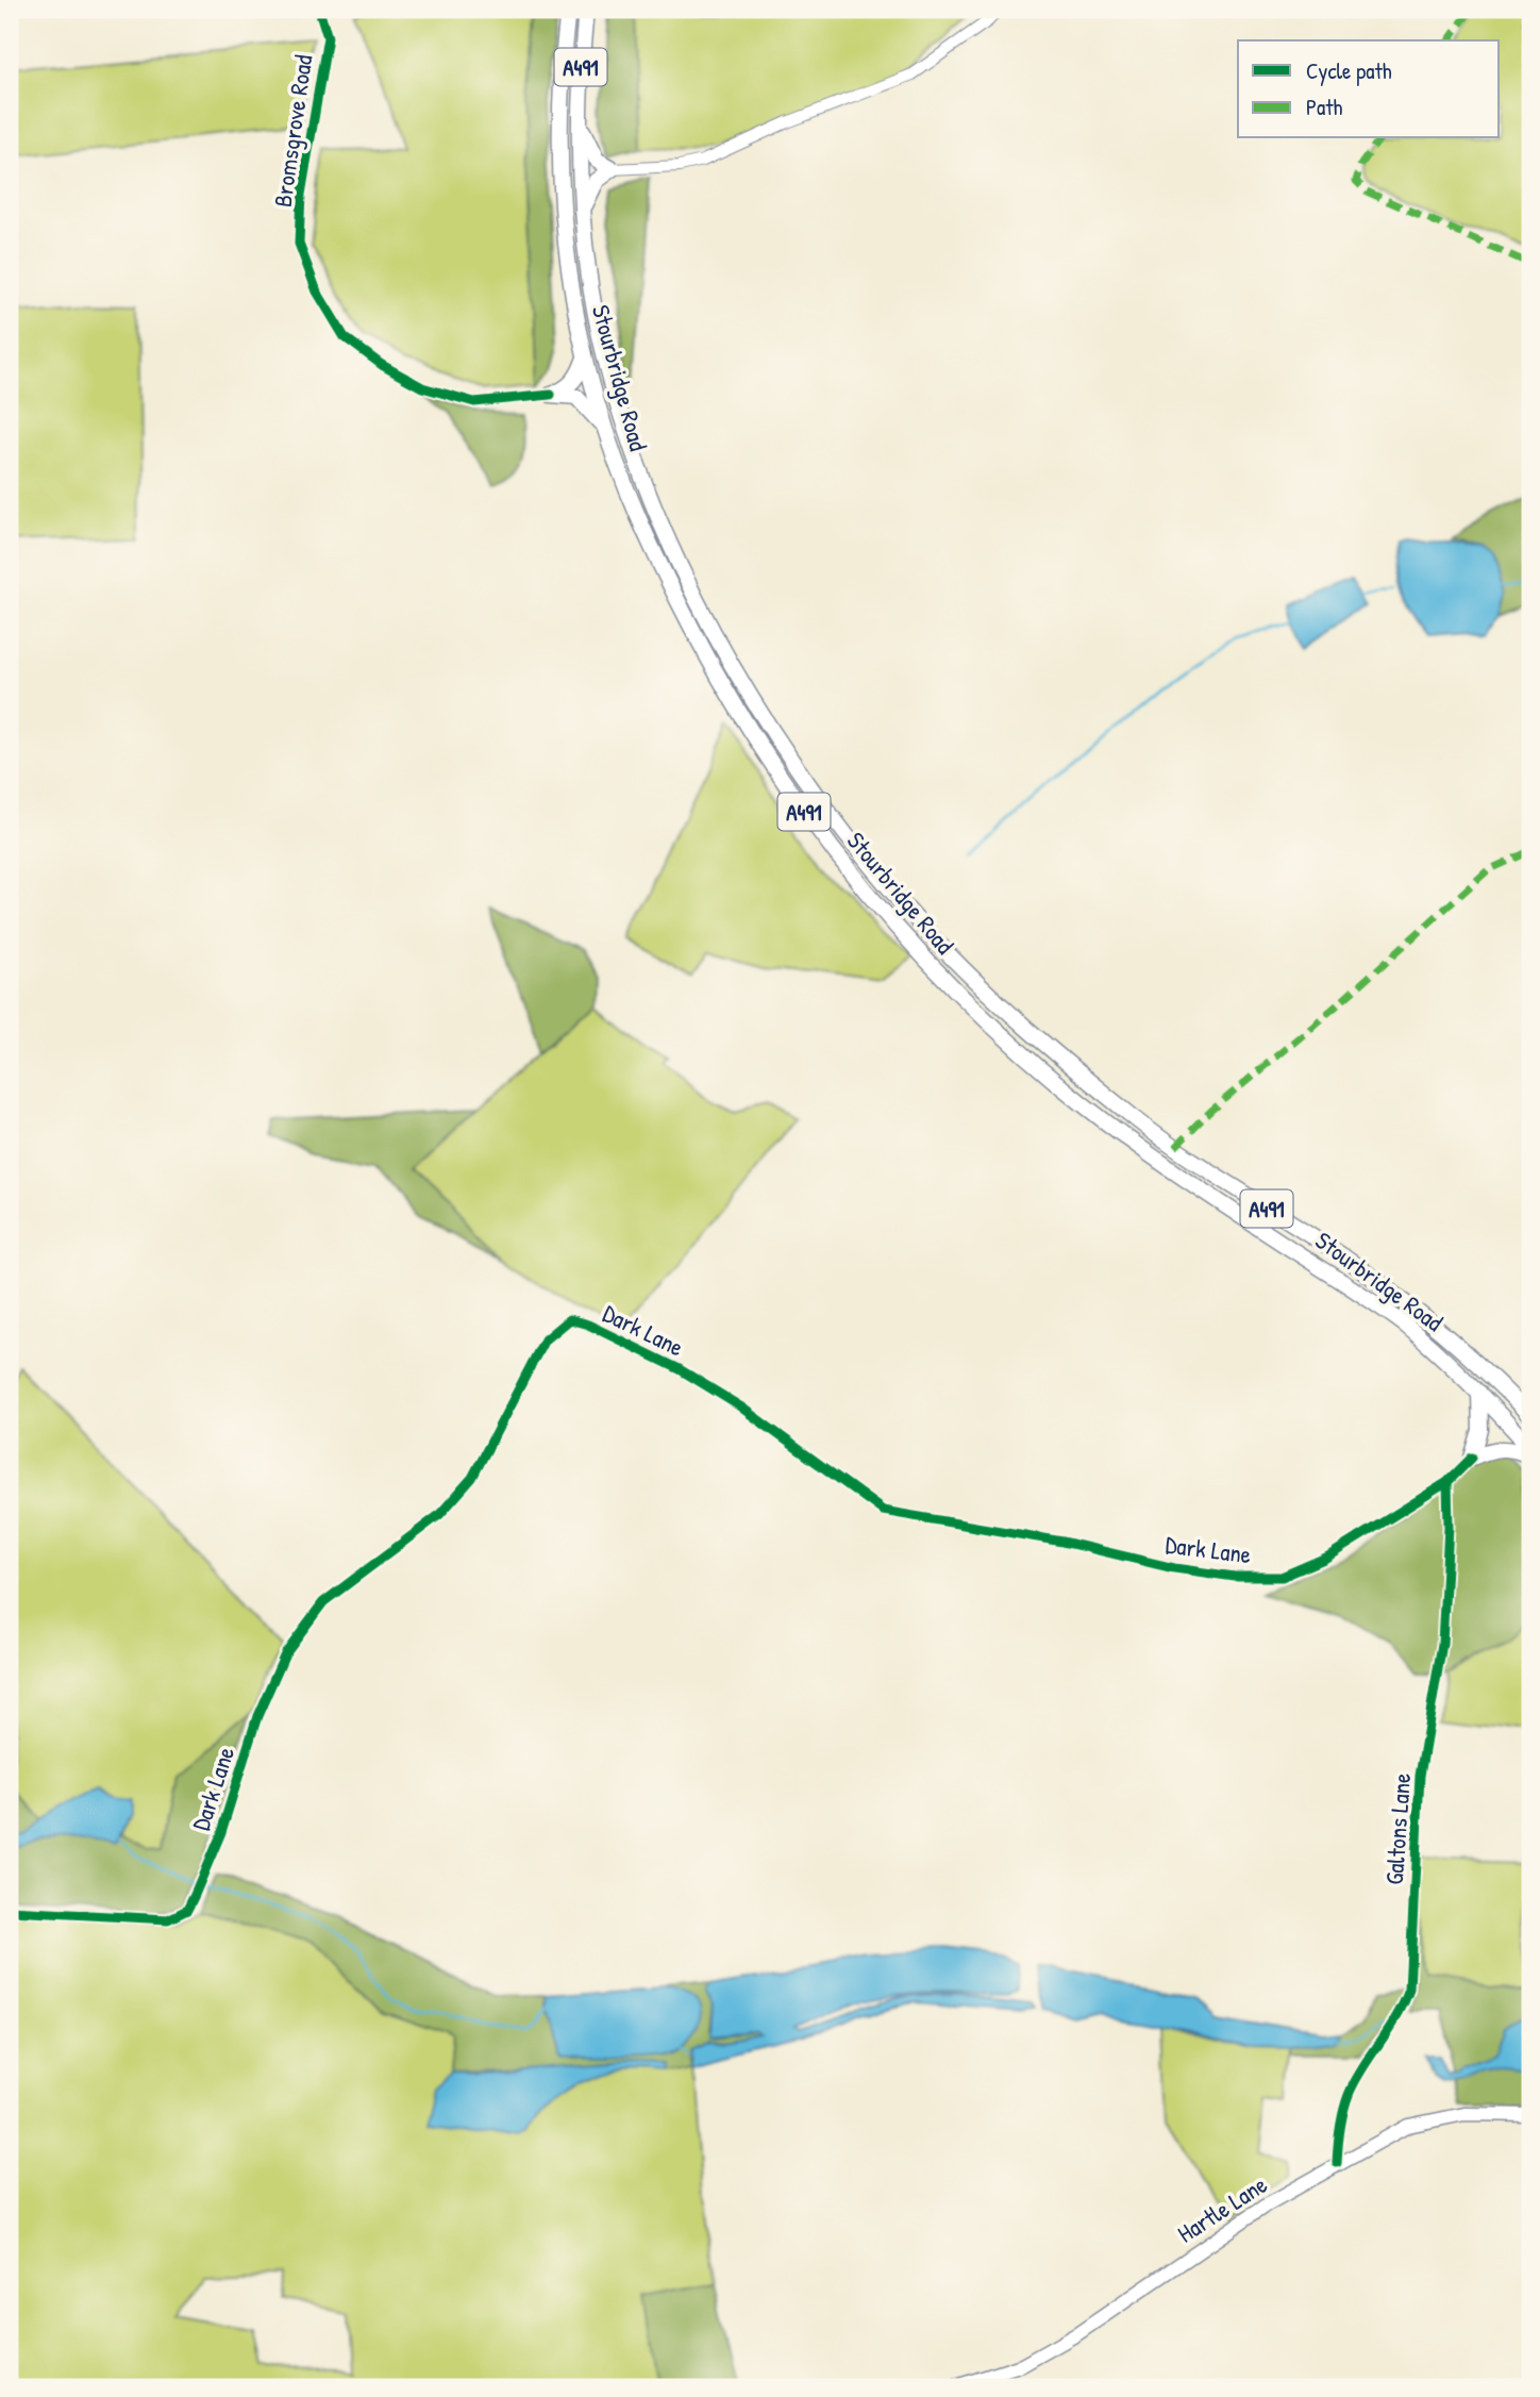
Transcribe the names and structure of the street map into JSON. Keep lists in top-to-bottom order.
{
  "streets": {
    "highway": ["A491", "Stourbridge Road"],
    "main road": ["Hartle Lane"],
    "street": ["Bromsgrove Road", "Dark Lane", "Galtons Lane"]
  },
  "crossings": [
    ["Dark Lane", "Galtons Lane"],
    ["Galtons Lane", "Hartle Lane"]
  ],
  "legend": ["Cycle path", "Path"]
}
